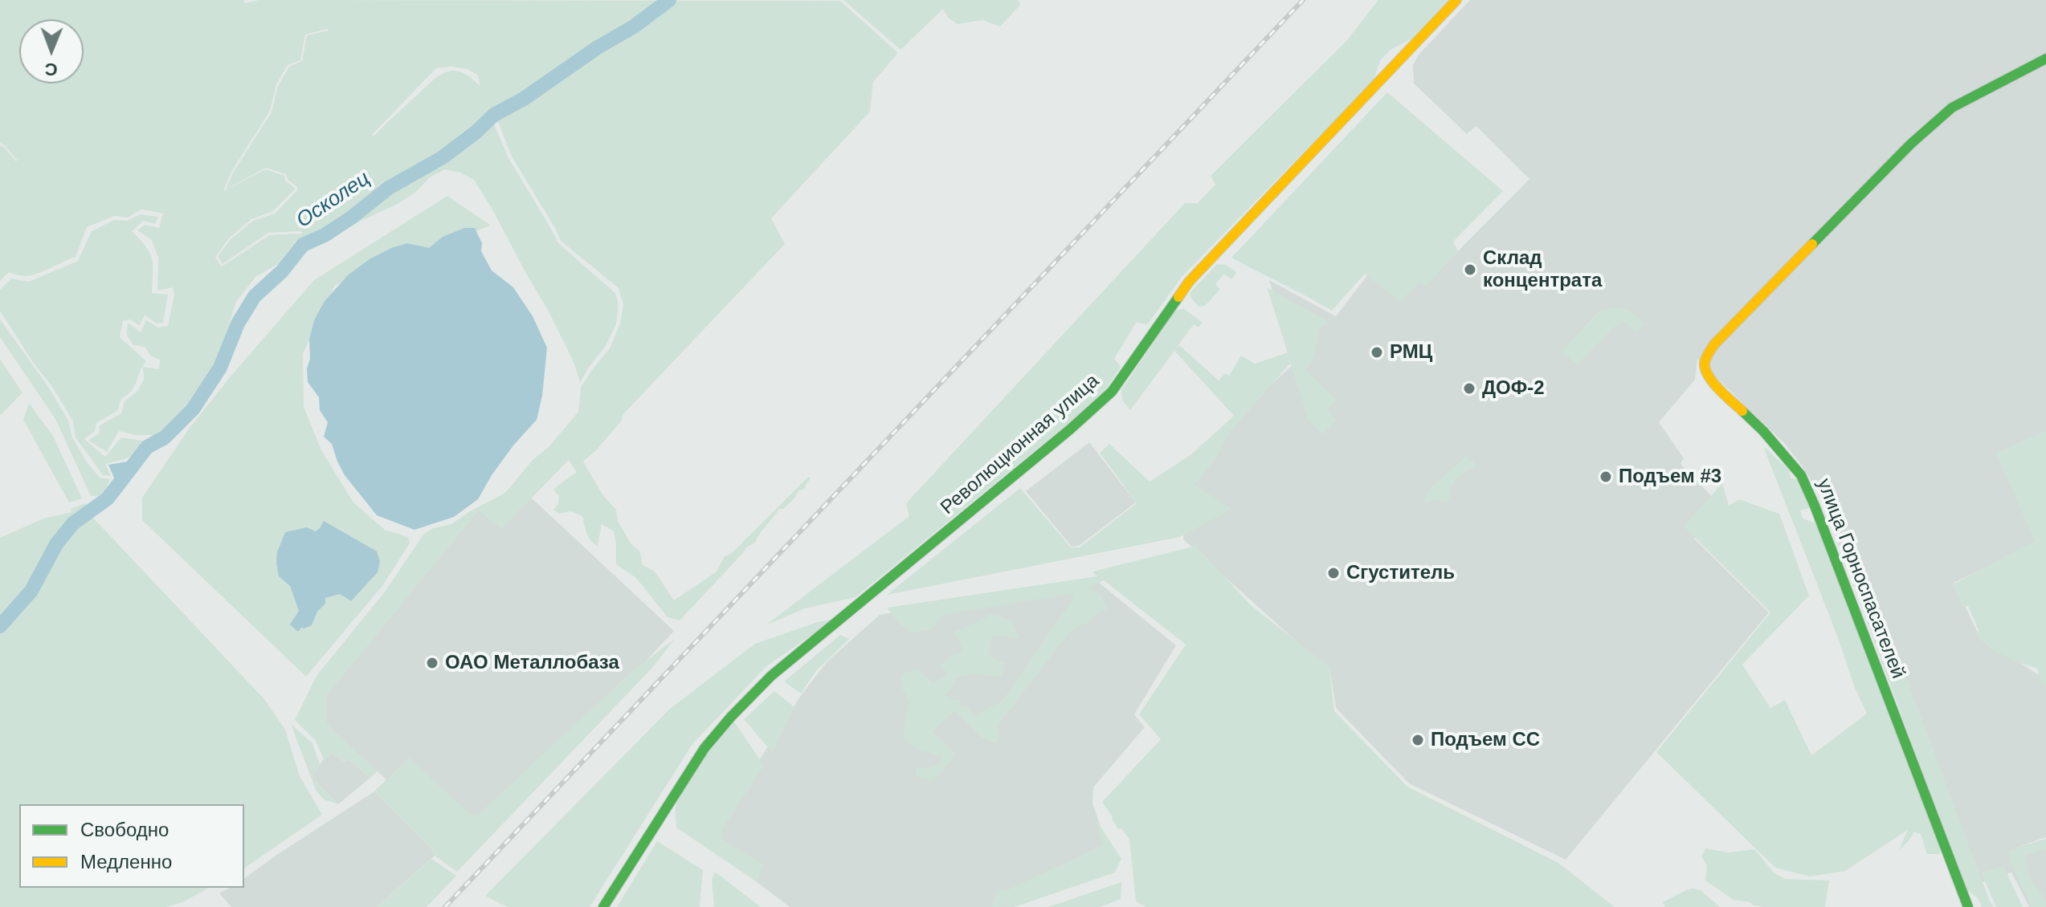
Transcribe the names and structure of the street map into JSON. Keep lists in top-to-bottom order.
{
  "streets": {
    "street": ["Революционная улица", "улица Горноспасателей"]
  },
  "water": ["Осколец"],
  "places": [
    "Склад концентрата",
    "РМЦ",
    "ДОФ-2",
    "Подъем #3",
    "Сгуститель",
    "ОАО Металлобаза",
    "Подъем СС"
  ],
  "legend": ["Свободно", "Медленно"],
  "north": "bottom"
}
